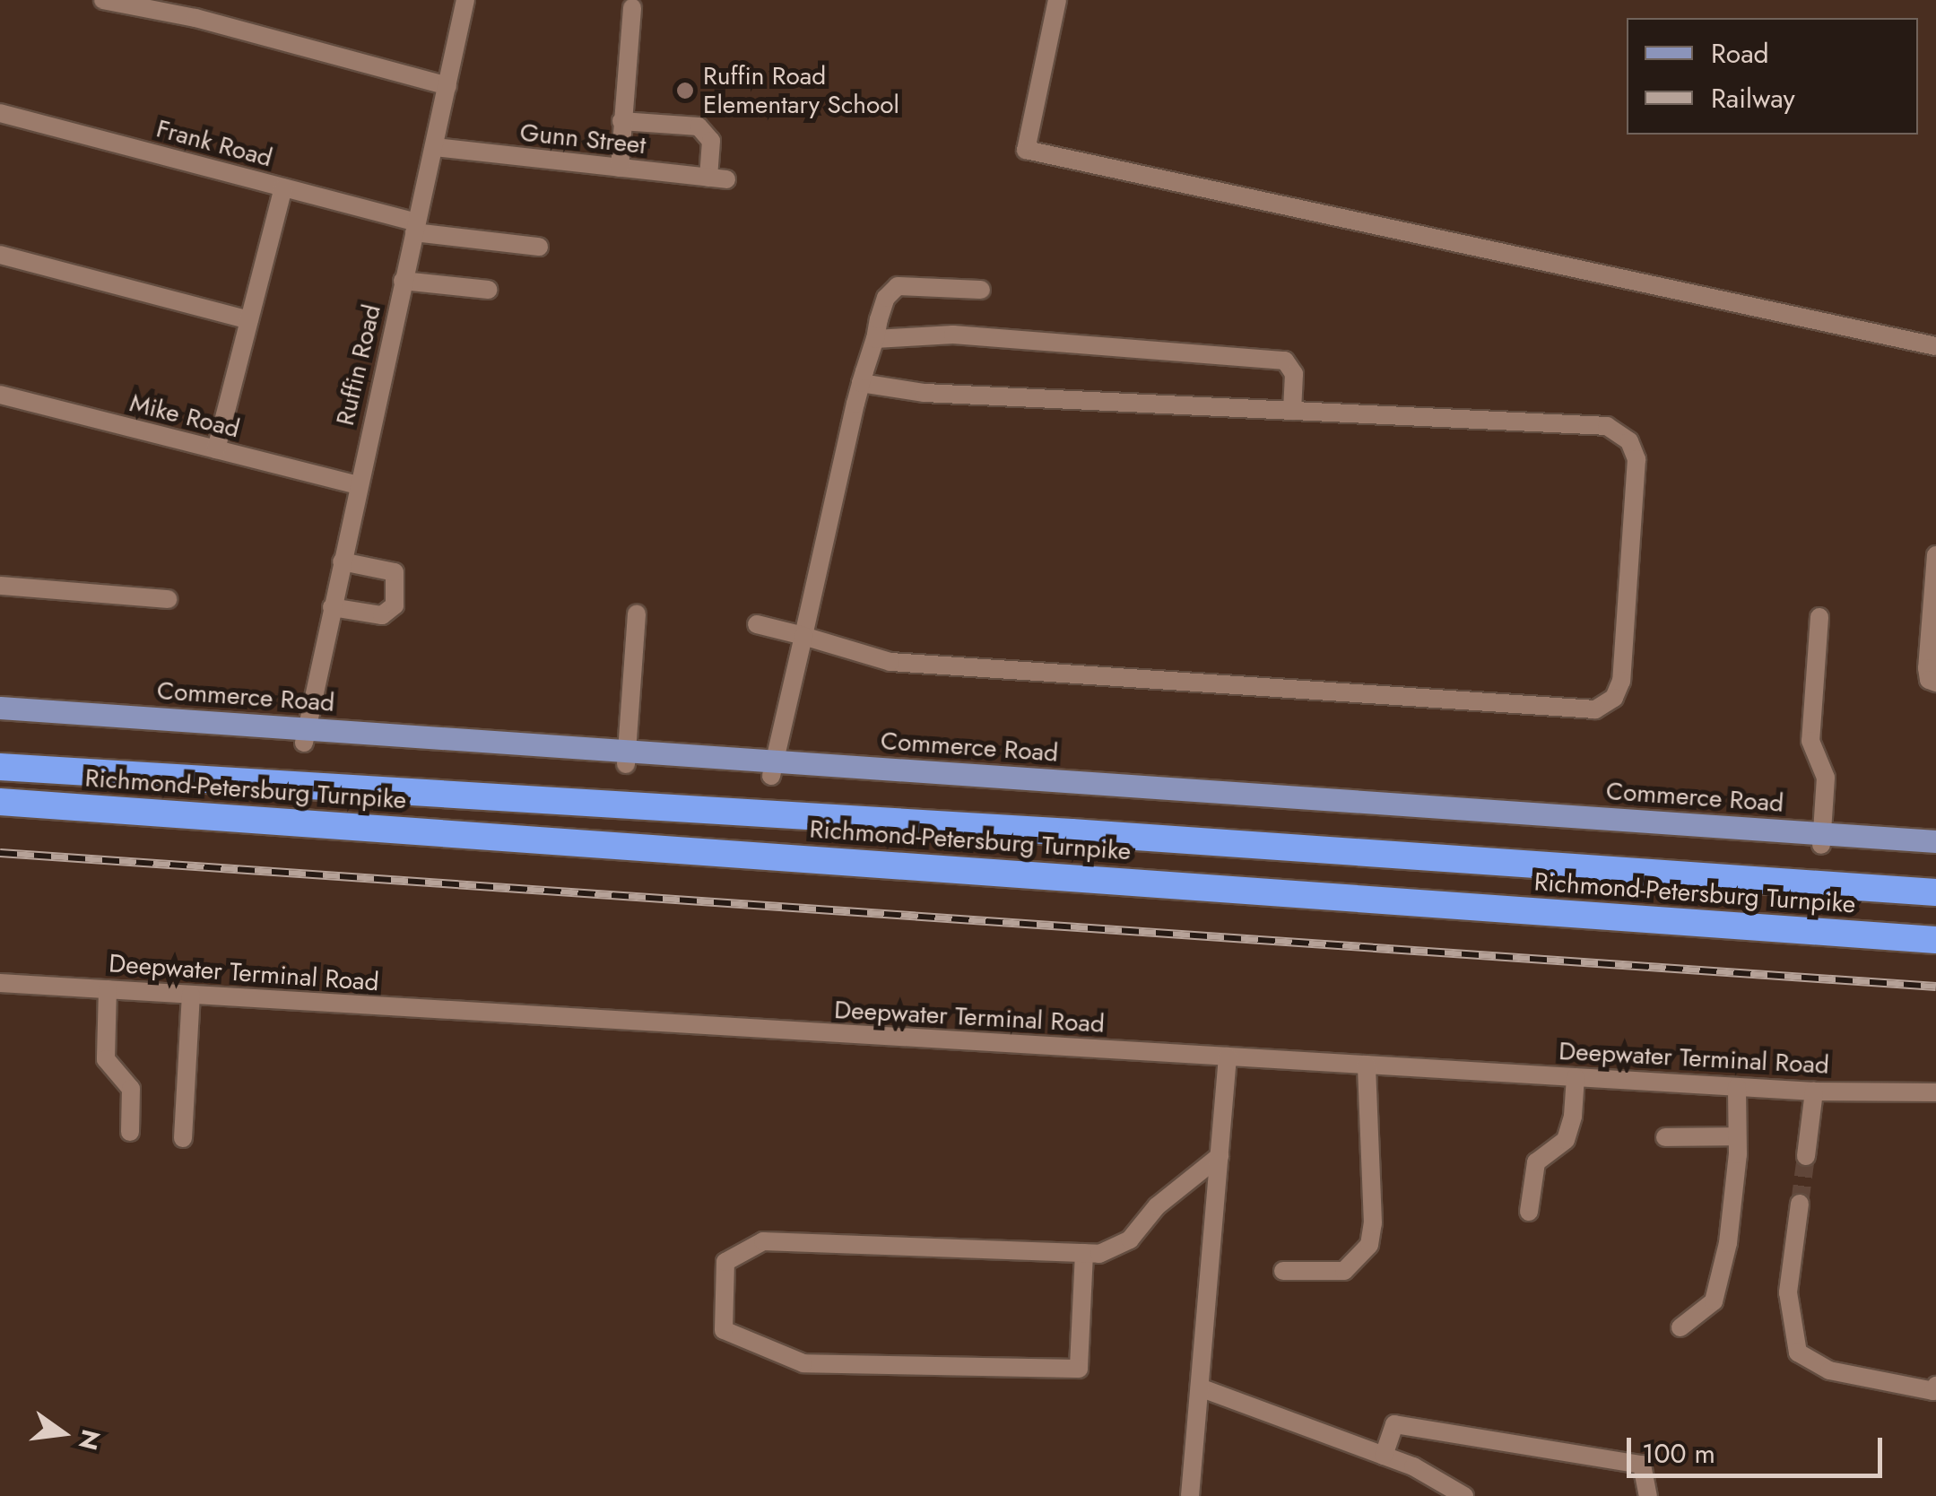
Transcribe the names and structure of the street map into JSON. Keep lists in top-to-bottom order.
{
  "streets": {
    "highway": ["Richmond-Petersburg Turnpike"],
    "main road": ["Commerce Road"],
    "street": [
      "Gunn Street",
      "Frank Road",
      "Ruffin Road",
      "Mike Road",
      "Deepwater Terminal Road"
    ]
  },
  "crossings": [
    ["Gunn Street", "Ruffin Road"],
    ["Frank Road", "Ruffin Road"],
    ["Ruffin Road", "Mike Road"],
    ["Ruffin Road", "Commerce Road"]
  ],
  "places": ["Ruffin Road Elementary School"],
  "legend": ["Road", "Railway"],
  "scale_bar": "100 m",
  "north": "right"
}
